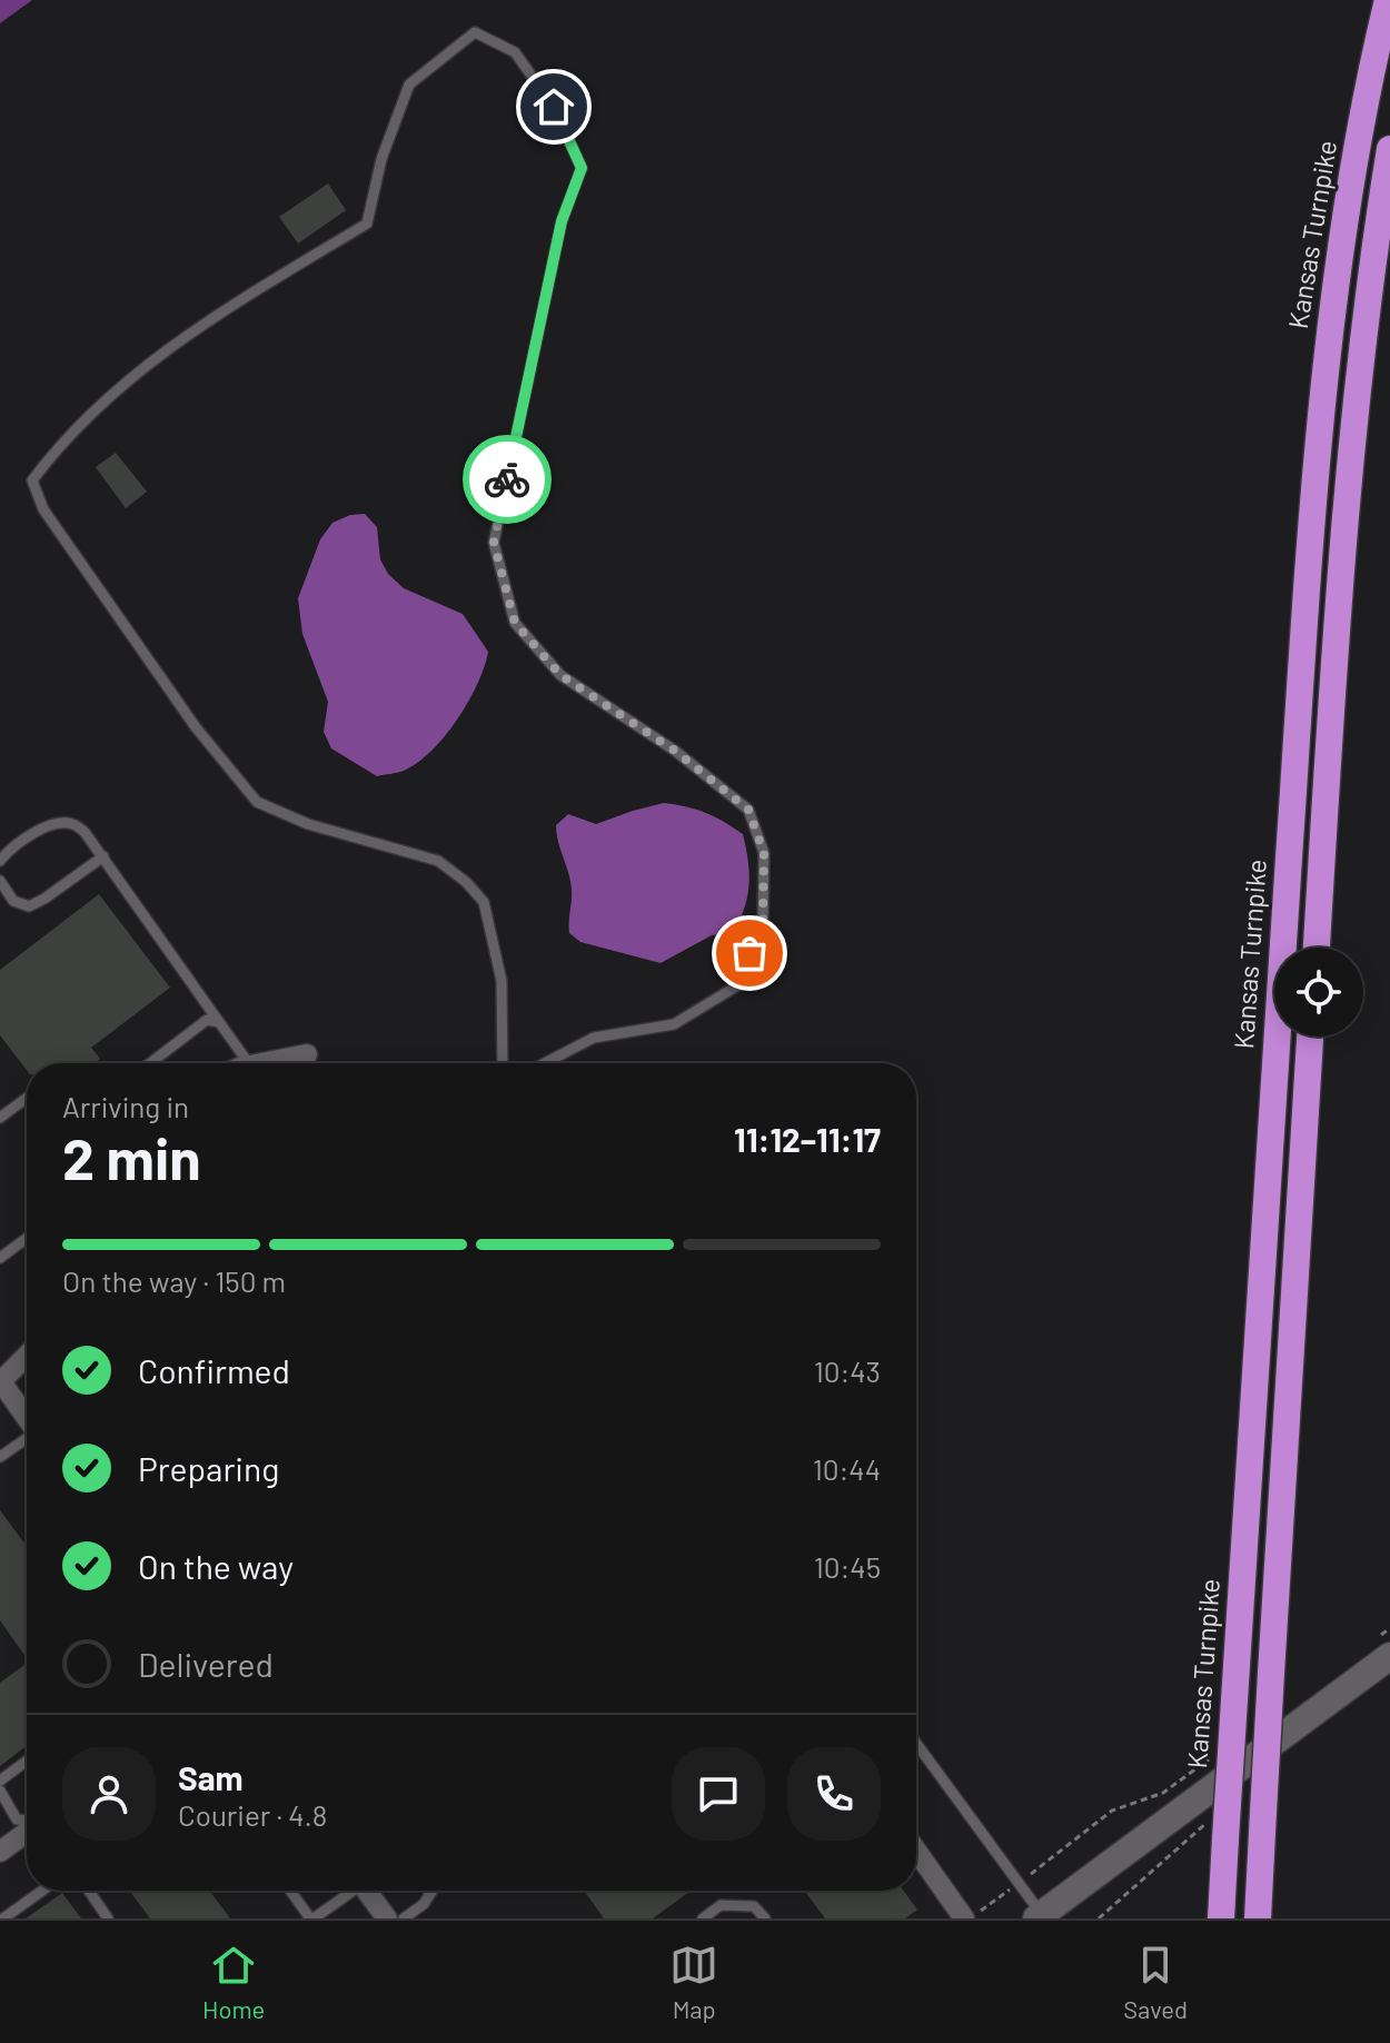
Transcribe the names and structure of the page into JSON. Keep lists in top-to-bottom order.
{
  "streets": {
    "highway": ["Kansas Turnpike"]
  },
  "page": {
    "heading": ["2 min", "Arriving in", "11:12–11:17"],
    "panel": ["Sam", "Courier · 4.8"],
    "bar": "On the way · 150 m",
    "list": [
      ["Confirmed", "10:43"],
      ["Preparing", "10:44"],
      ["On the way", "10:45"],
      "Delivered"
    ],
    "tabs": ["Home", "Map", "Saved"]
  }
}
